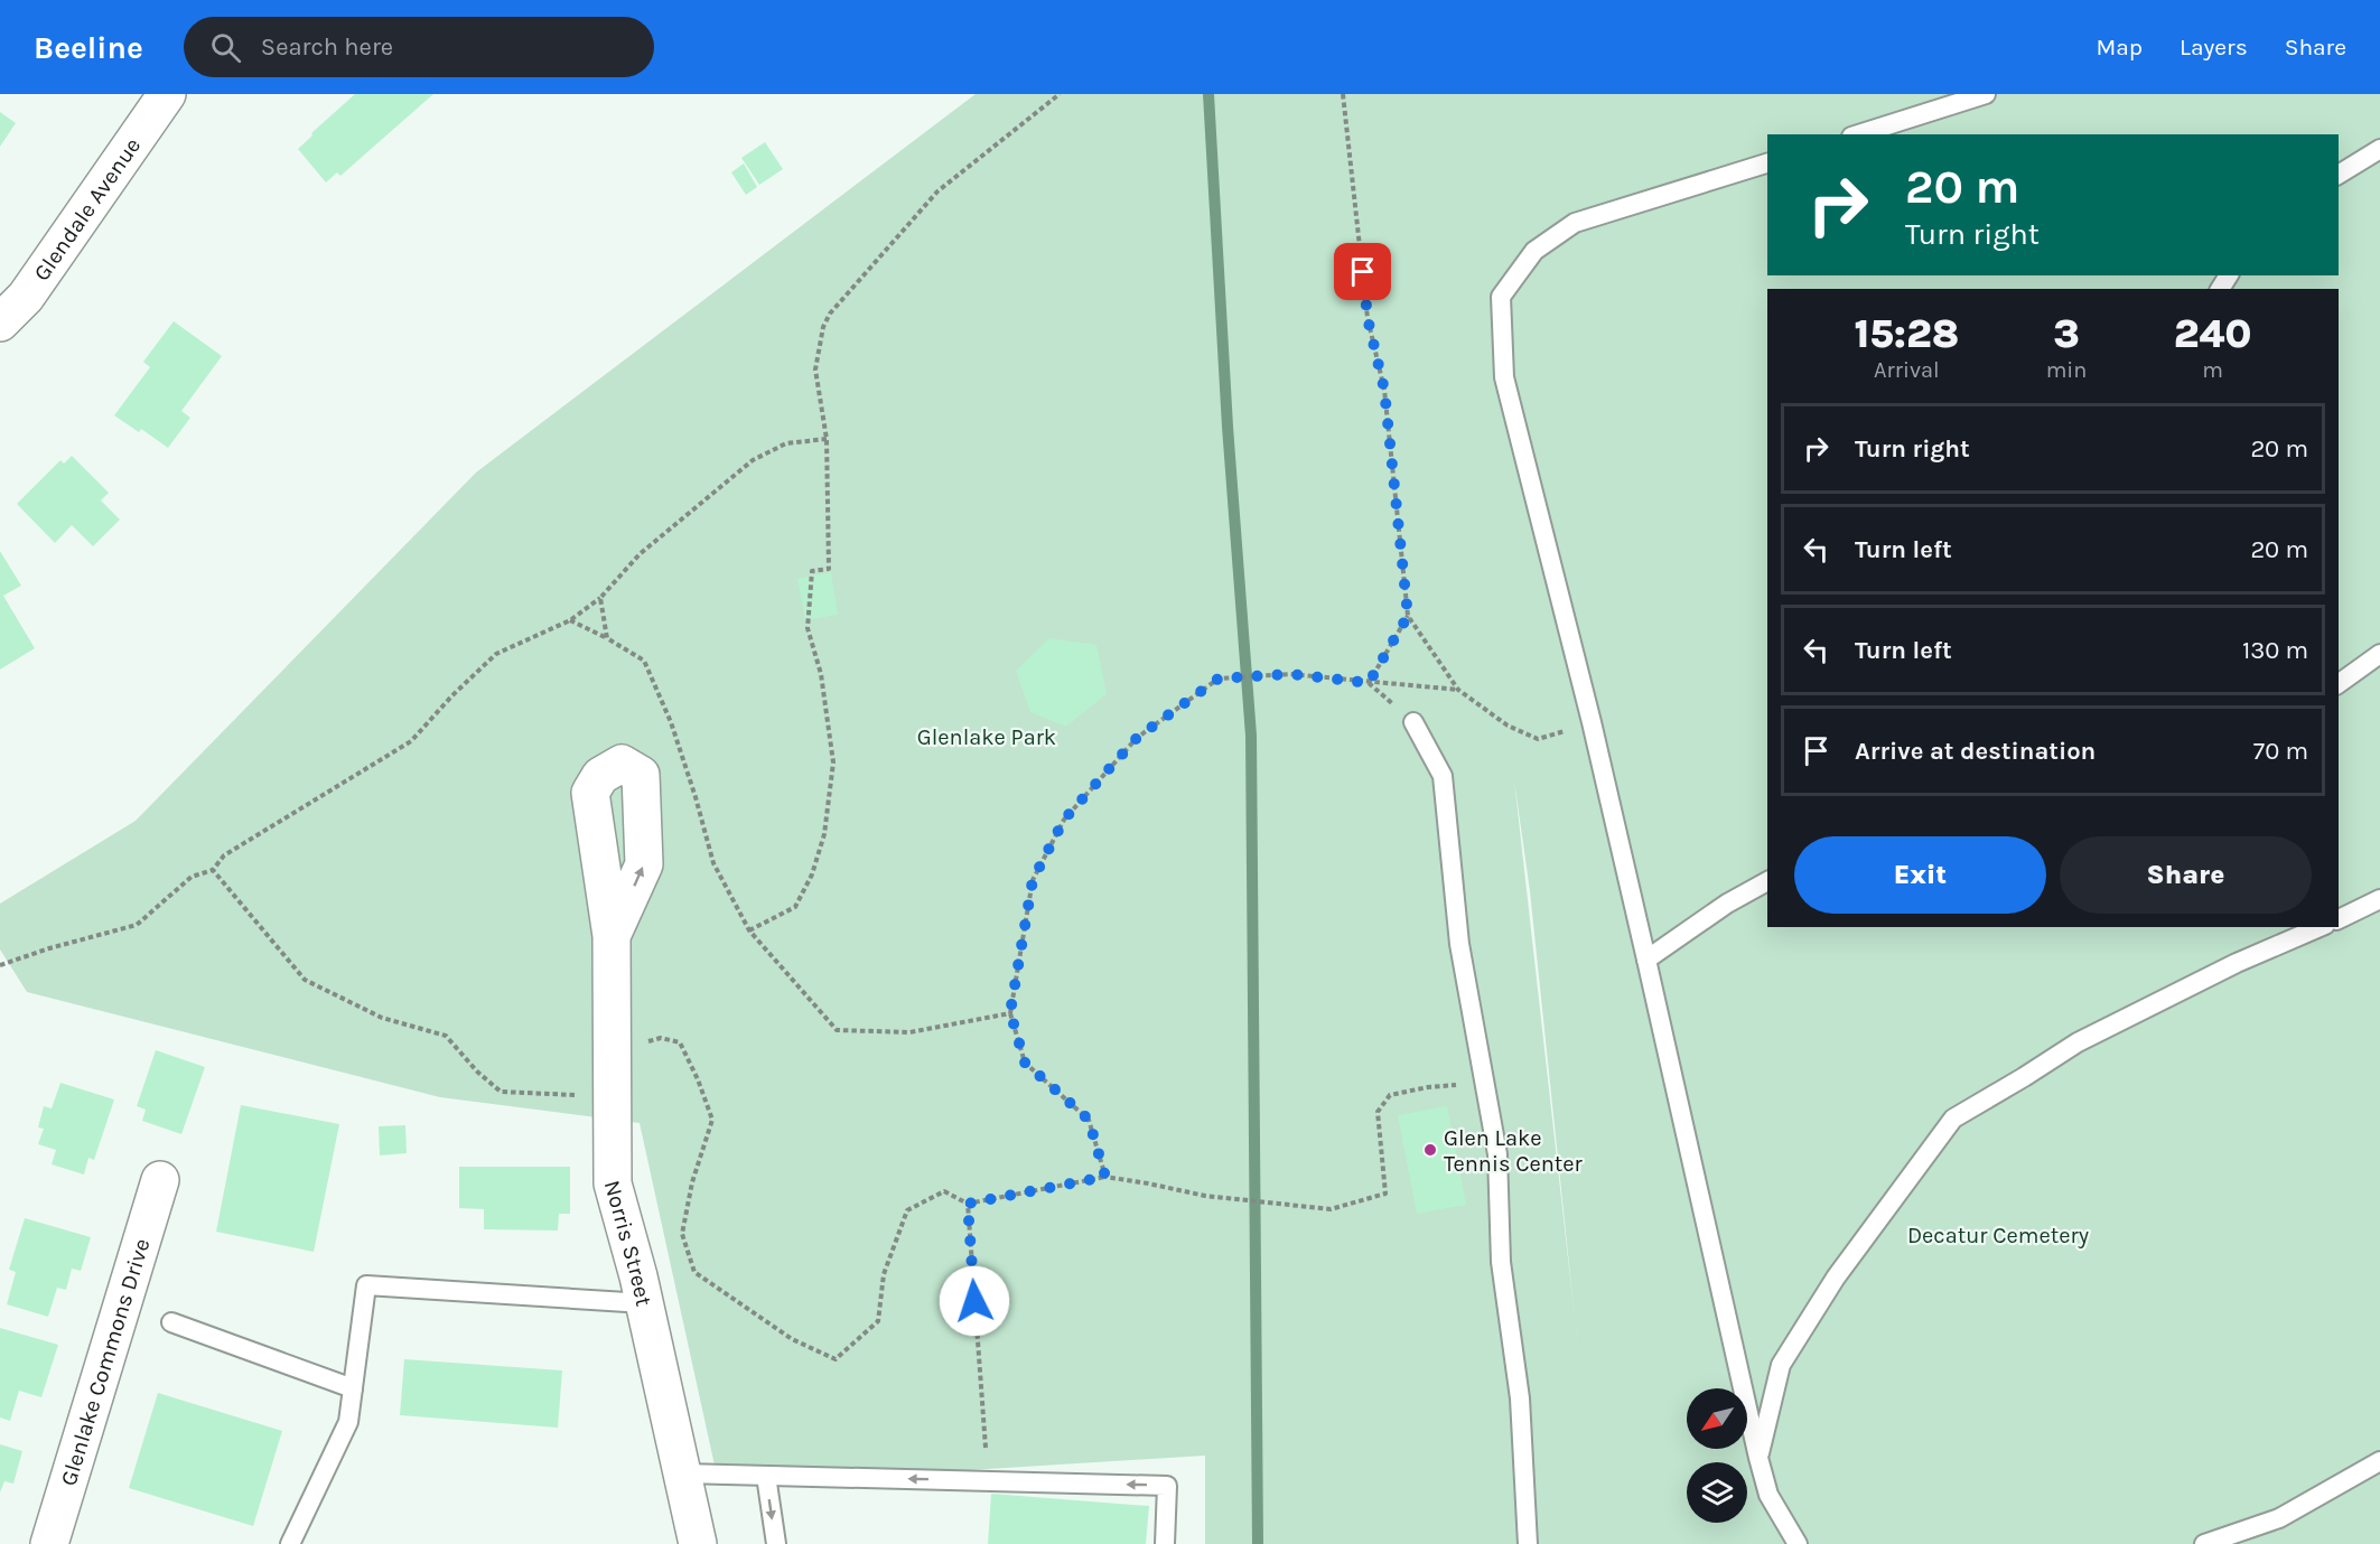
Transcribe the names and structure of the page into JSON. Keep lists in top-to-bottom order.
{
  "streets": {
    "street": ["Glendale Avenue", "Norris Street", "Glenlake Commons Drive"]
  },
  "parks": ["Glenlake Park", "Decatur Cemetery"],
  "places": ["Glen Lake Tennis Center"],
  "north": "bottom left",
  "page": {
    "header": "Beeline",
    "search": "Search here",
    "nav": ["Map", "Layers", "Share"],
    "turn": ["20 m", "Turn right"],
    "eta": [
      "15:28",
      "Arrival",
      "3",
      "min",
      "240",
      "m"
    ],
    "list": [
      {
        "name": "Turn right",
        "value": "20 m"
      },
      {
        "name": "Turn left",
        "value": "20 m"
      },
      {
        "name": "Turn left",
        "value": "130 m"
      },
      {
        "name": "Arrive at destination",
        "value": "70 m"
      }
    ],
    "buttons": ["Exit", "Share"]
  }
}
